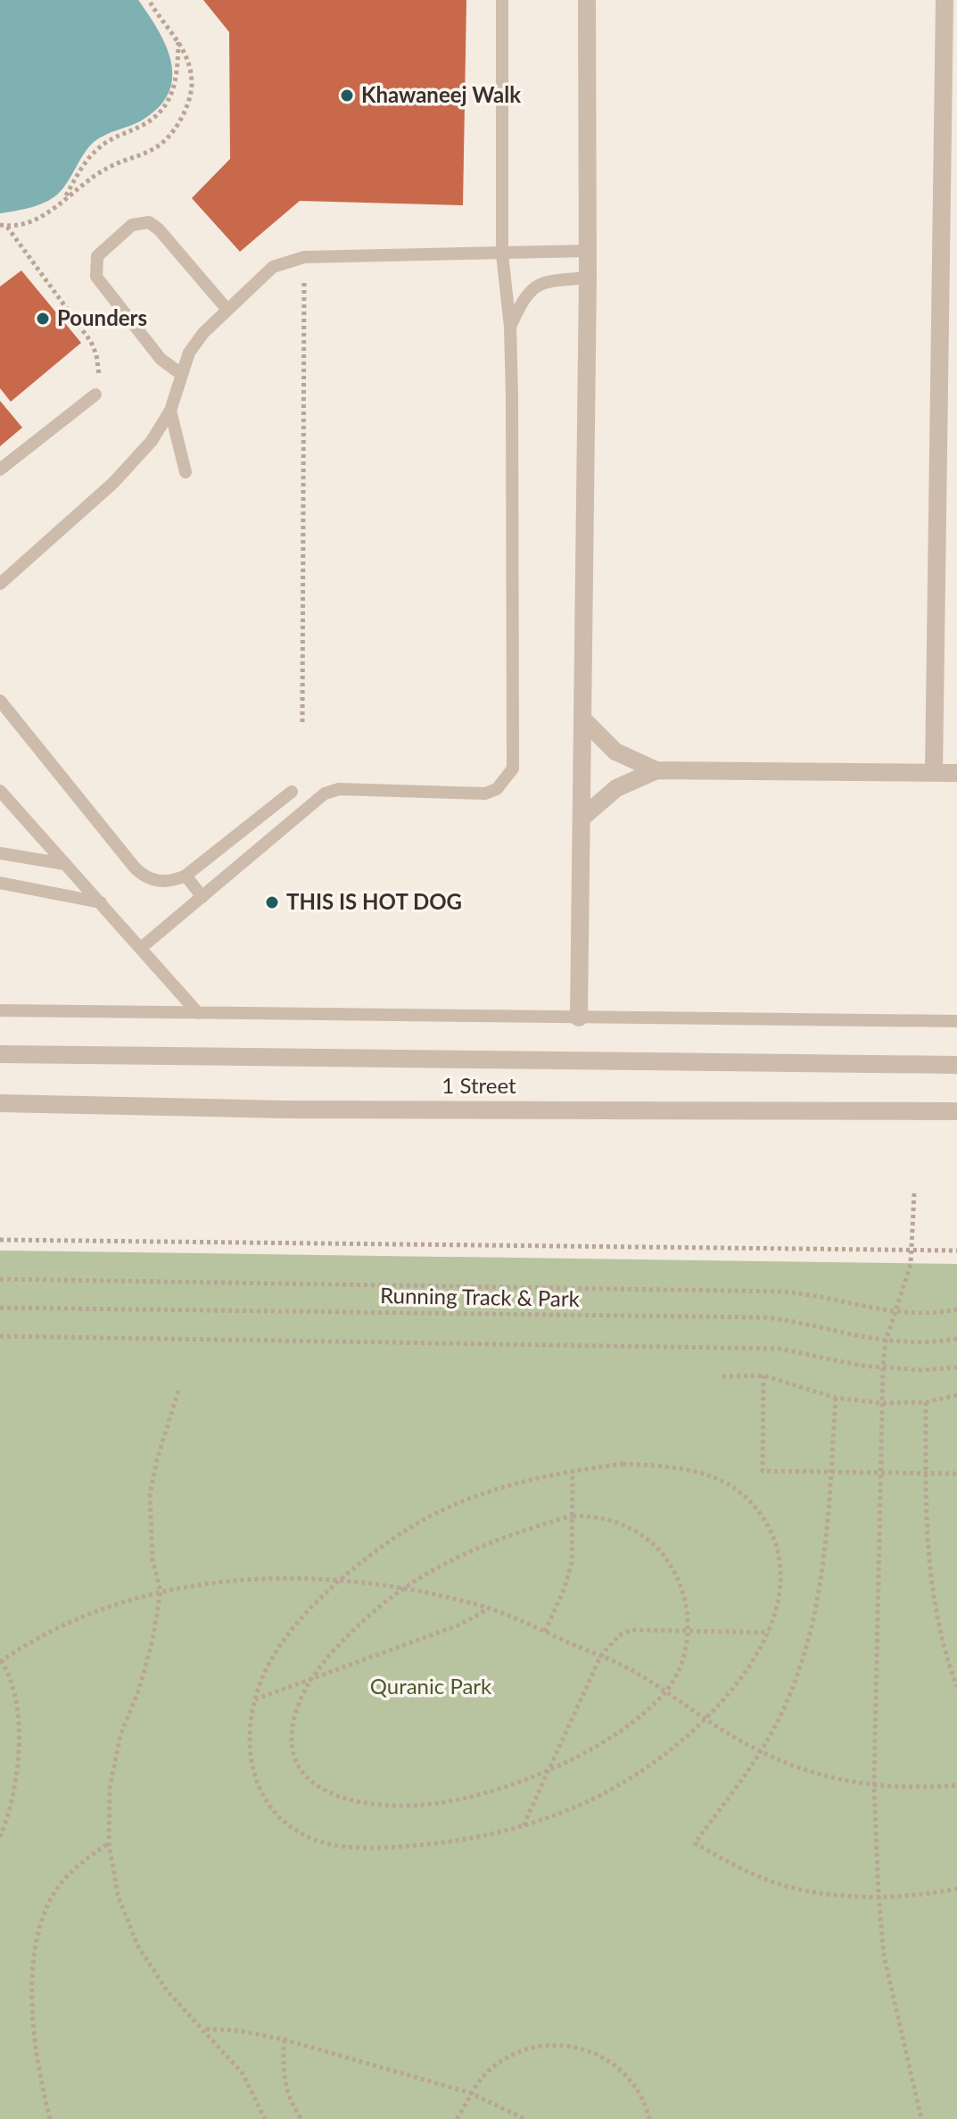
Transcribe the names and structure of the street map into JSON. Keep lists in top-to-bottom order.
{
  "streets": {
    "street": ["1 Street"],
    "path": ["Running Track & Park"]
  },
  "parks": ["Quranic Park"],
  "places": ["Khawaneej Walk", "Pounders", "THIS IS HOT DOG"]
}
